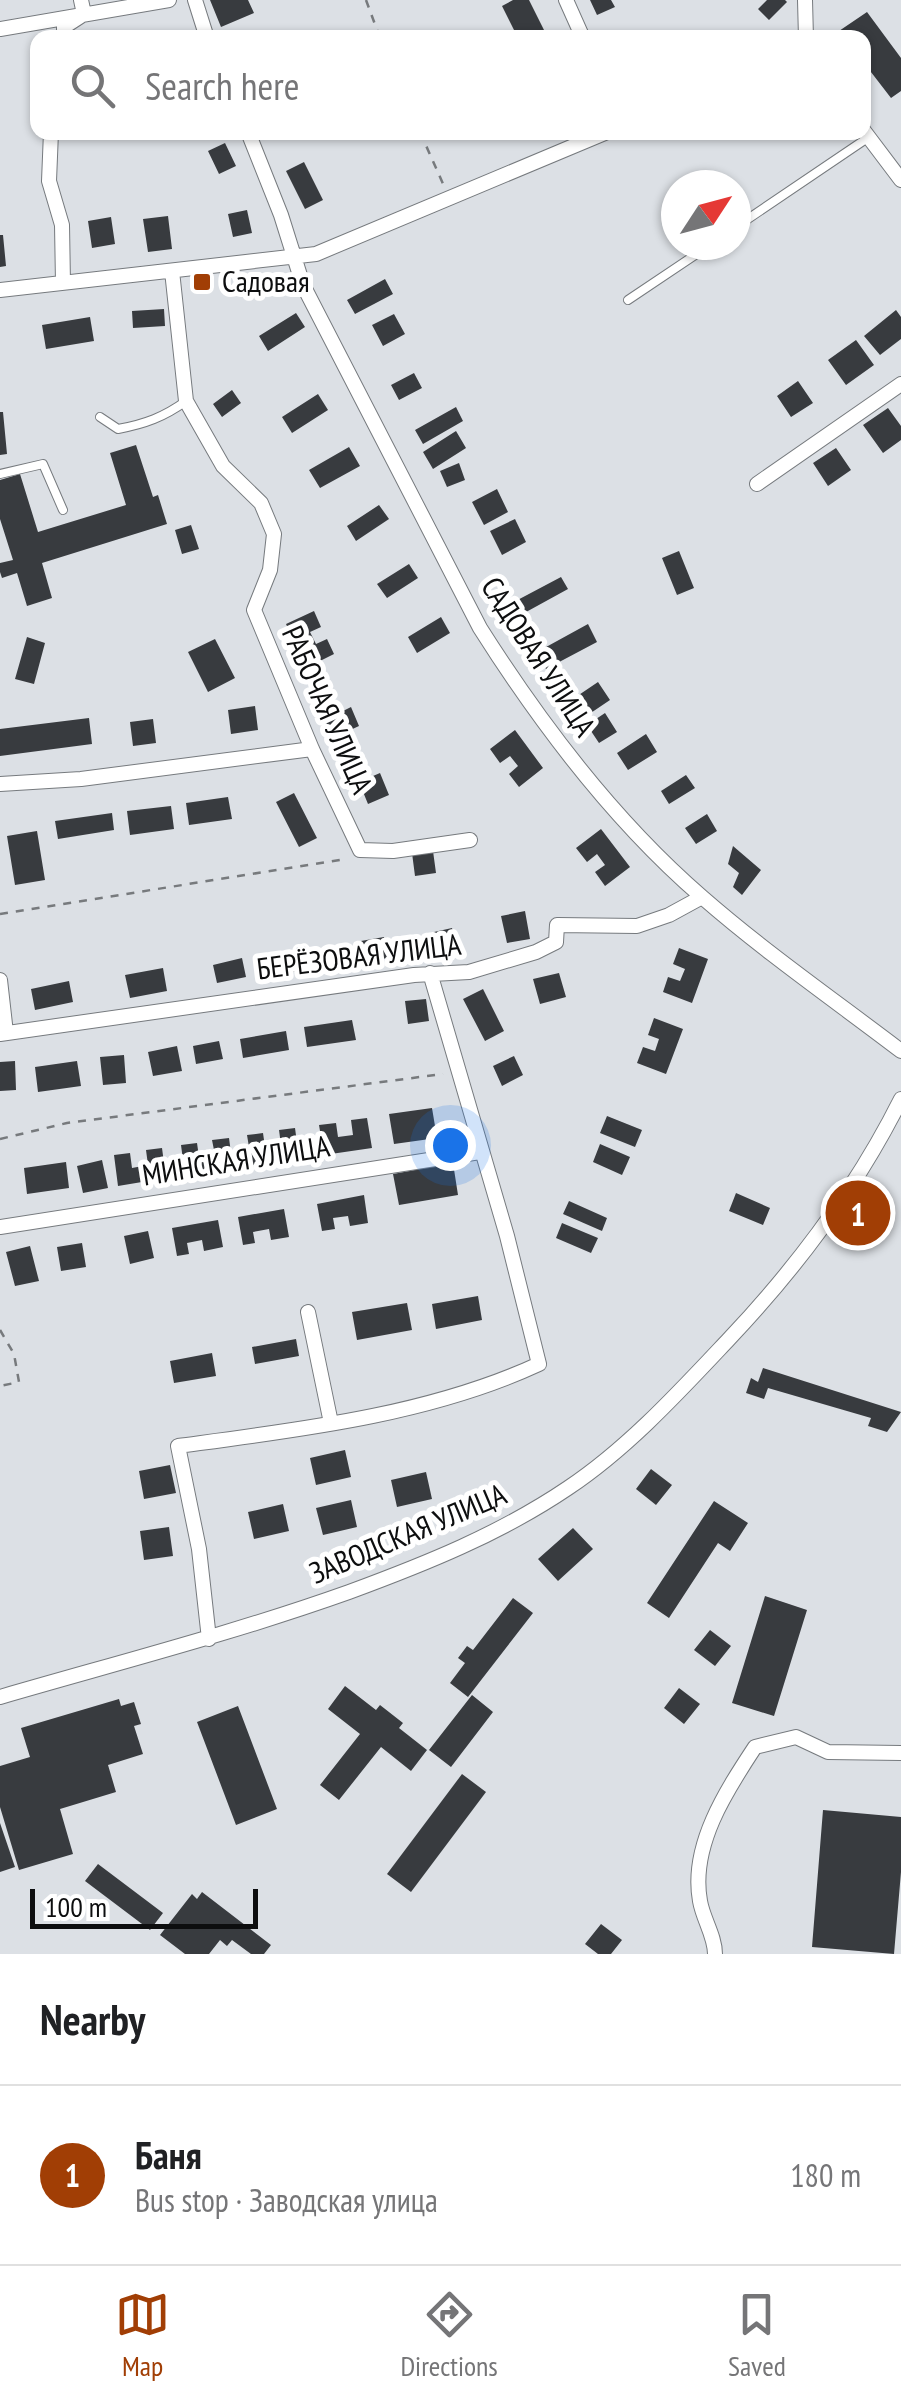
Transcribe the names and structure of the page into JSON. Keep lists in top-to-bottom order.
{
  "streets": {
    "street": [
      "САДОВАЯ УЛИЦА",
      "РАБОЧАЯ УЛИЦА",
      "БЕРЁЗОВАЯ УЛИЦА",
      "МИНСКАЯ УЛИЦА",
      "ЗАВОДСКАЯ УЛИЦА"
    ]
  },
  "crossings": [
    ["САДОВАЯ УЛИЦА", "БЕРЁЗОВАЯ УЛИЦА"]
  ],
  "places": {
    "transit": ["Садовая"]
  },
  "scale_bar": "100 m",
  "north": "top right",
  "page": {
    "search": "Search here",
    "pins": "1",
    "scale": "100 m",
    "heading": "Nearby",
    "list": [
      {
        "mark": "1",
        "name": "Баня",
        "note": "Bus stop · Заводская улица",
        "value": "180 m"
      }
    ],
    "nav": ["Map", "Directions", "Saved"]
  }
}
